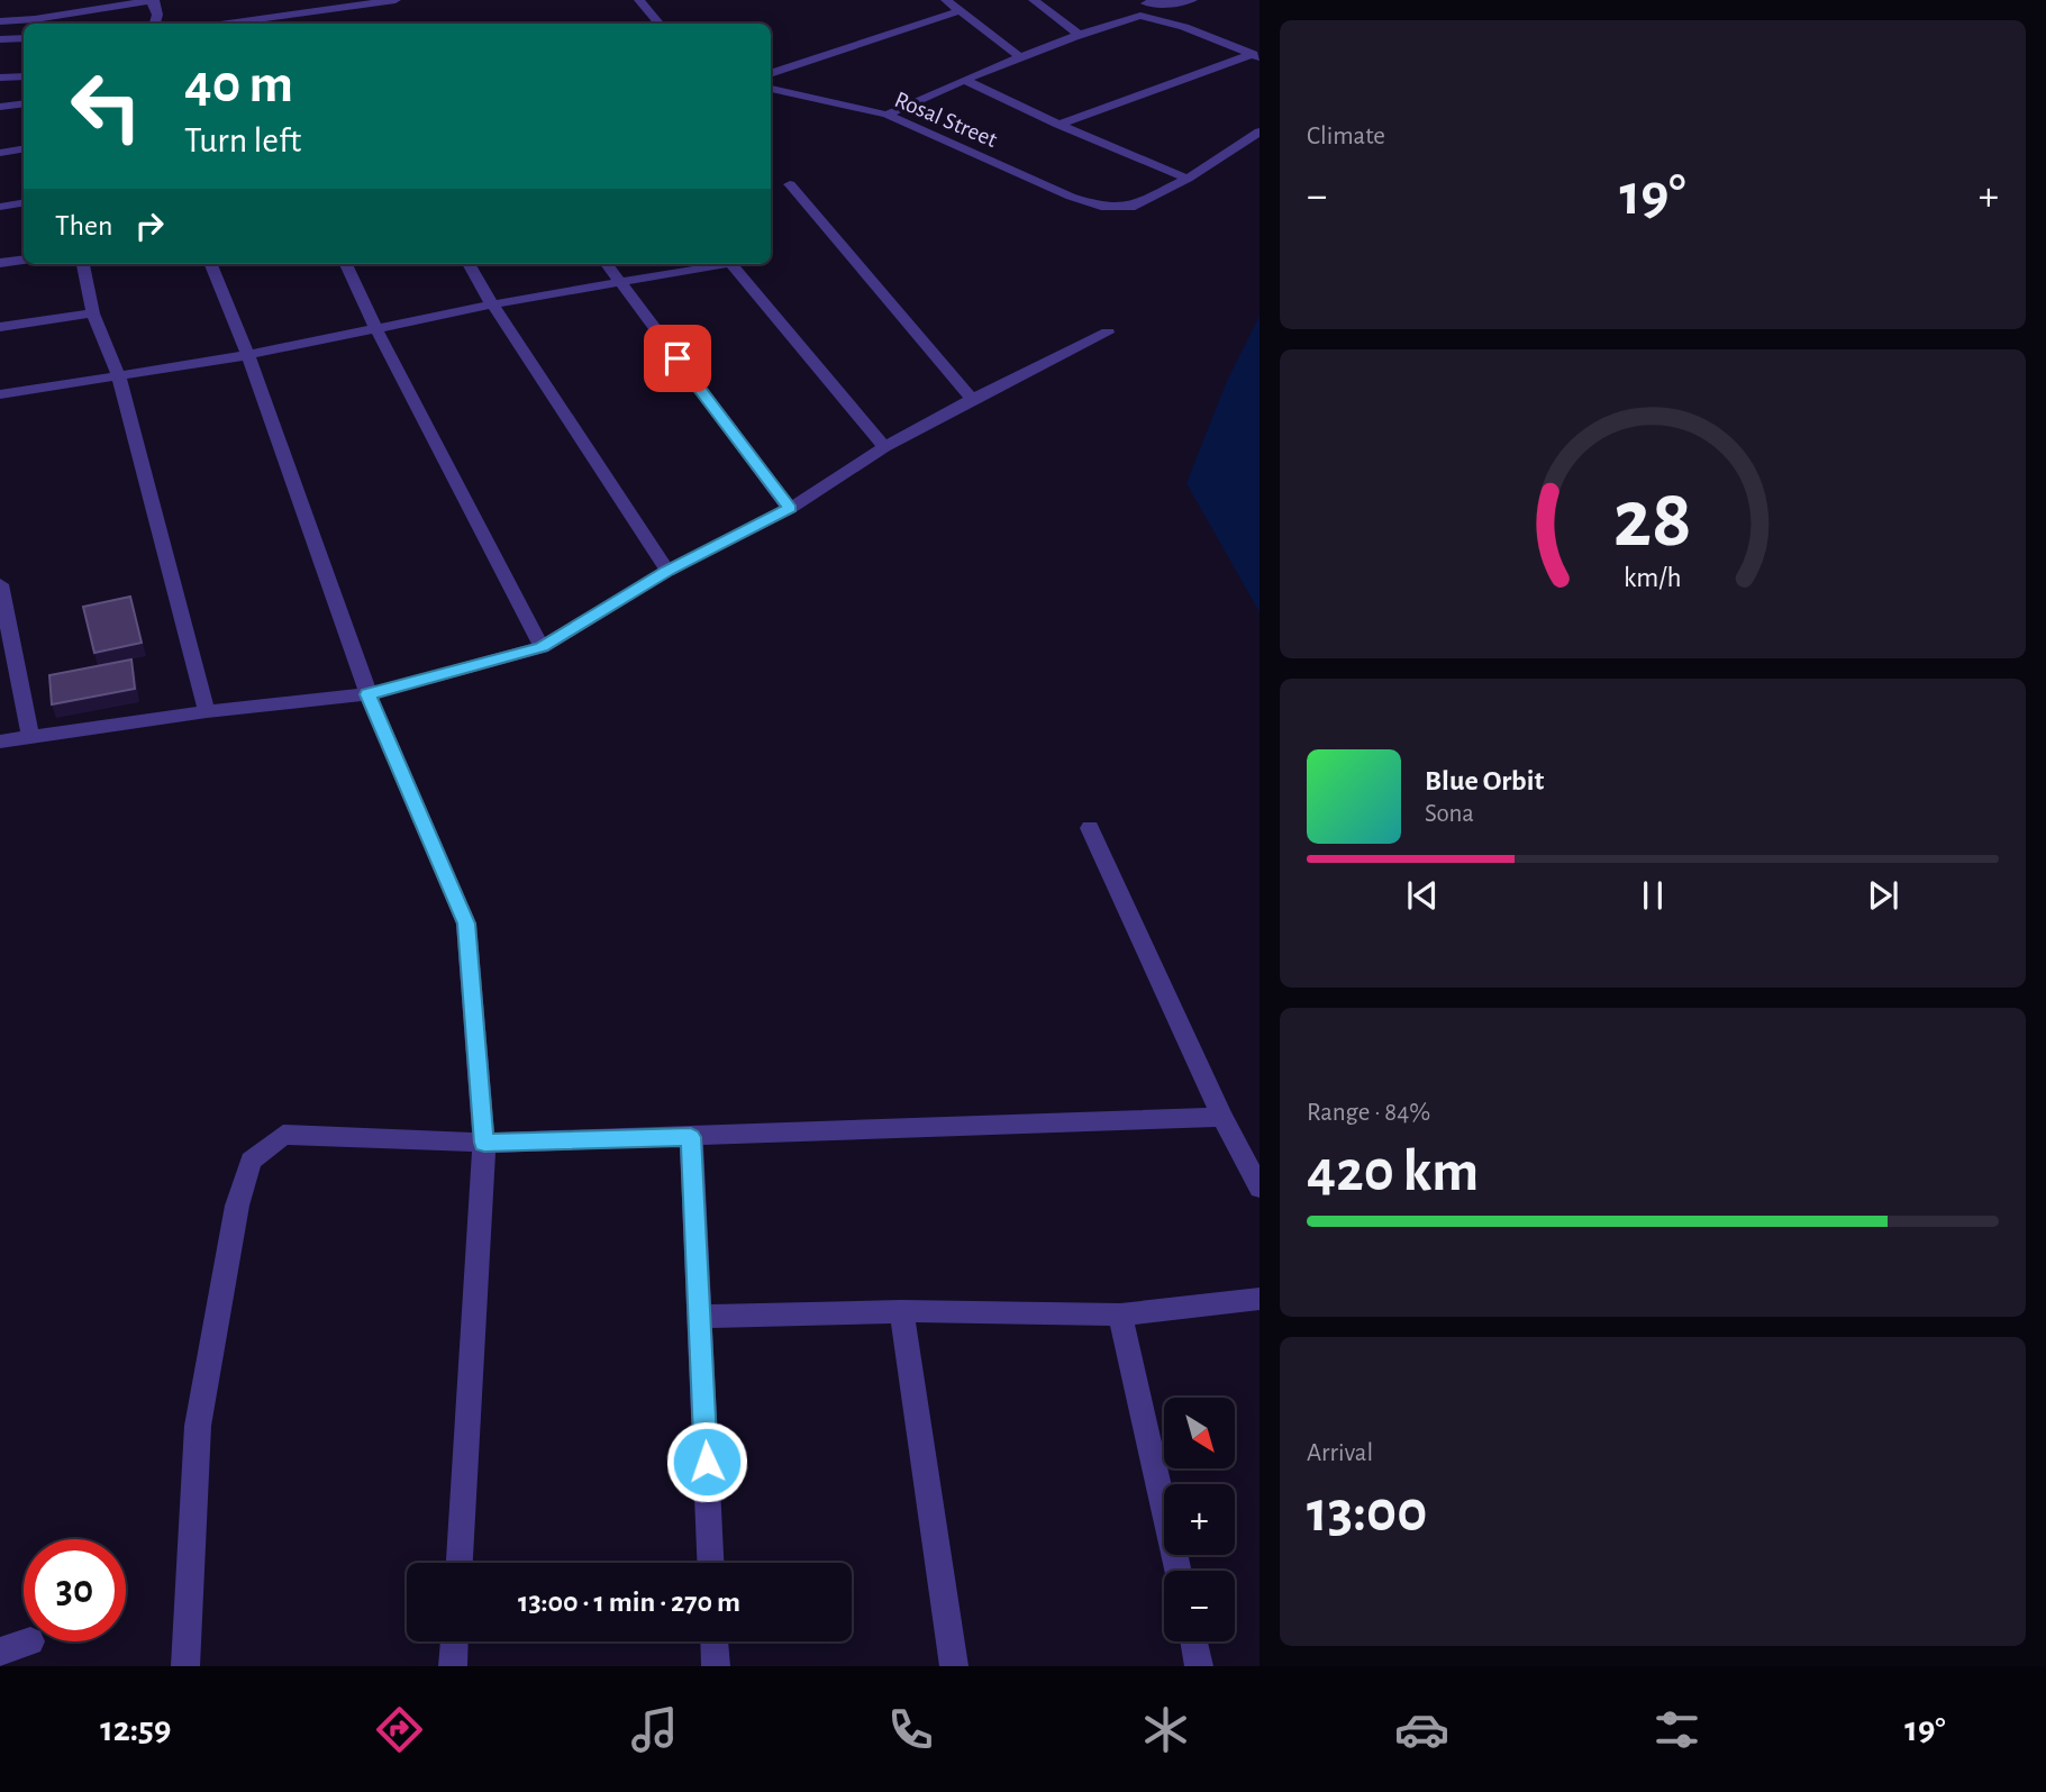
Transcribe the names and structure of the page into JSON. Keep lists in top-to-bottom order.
{
  "streets": {
    "street": ["Rosal Street"]
  },
  "north": "bottom right",
  "page": {
    "tile": [
      "Climate",
      ["Range · 84%", "420 km"],
      ["Arrival", "13:00"]
    ],
    "turn": ["40 m", "Turn left"],
    "heat": ["−", "19°", "+"],
    "then": "Then",
    "song": ["Blue Orbit", "Sona"],
    "map_buttons": ["+", "−"],
    "limit": "30",
    "trip": "13:00 · 1 min · 270 m",
    "tabs": ["12:59", "19°"],
    "gauge": ["28", "km/h"]
  }
}
